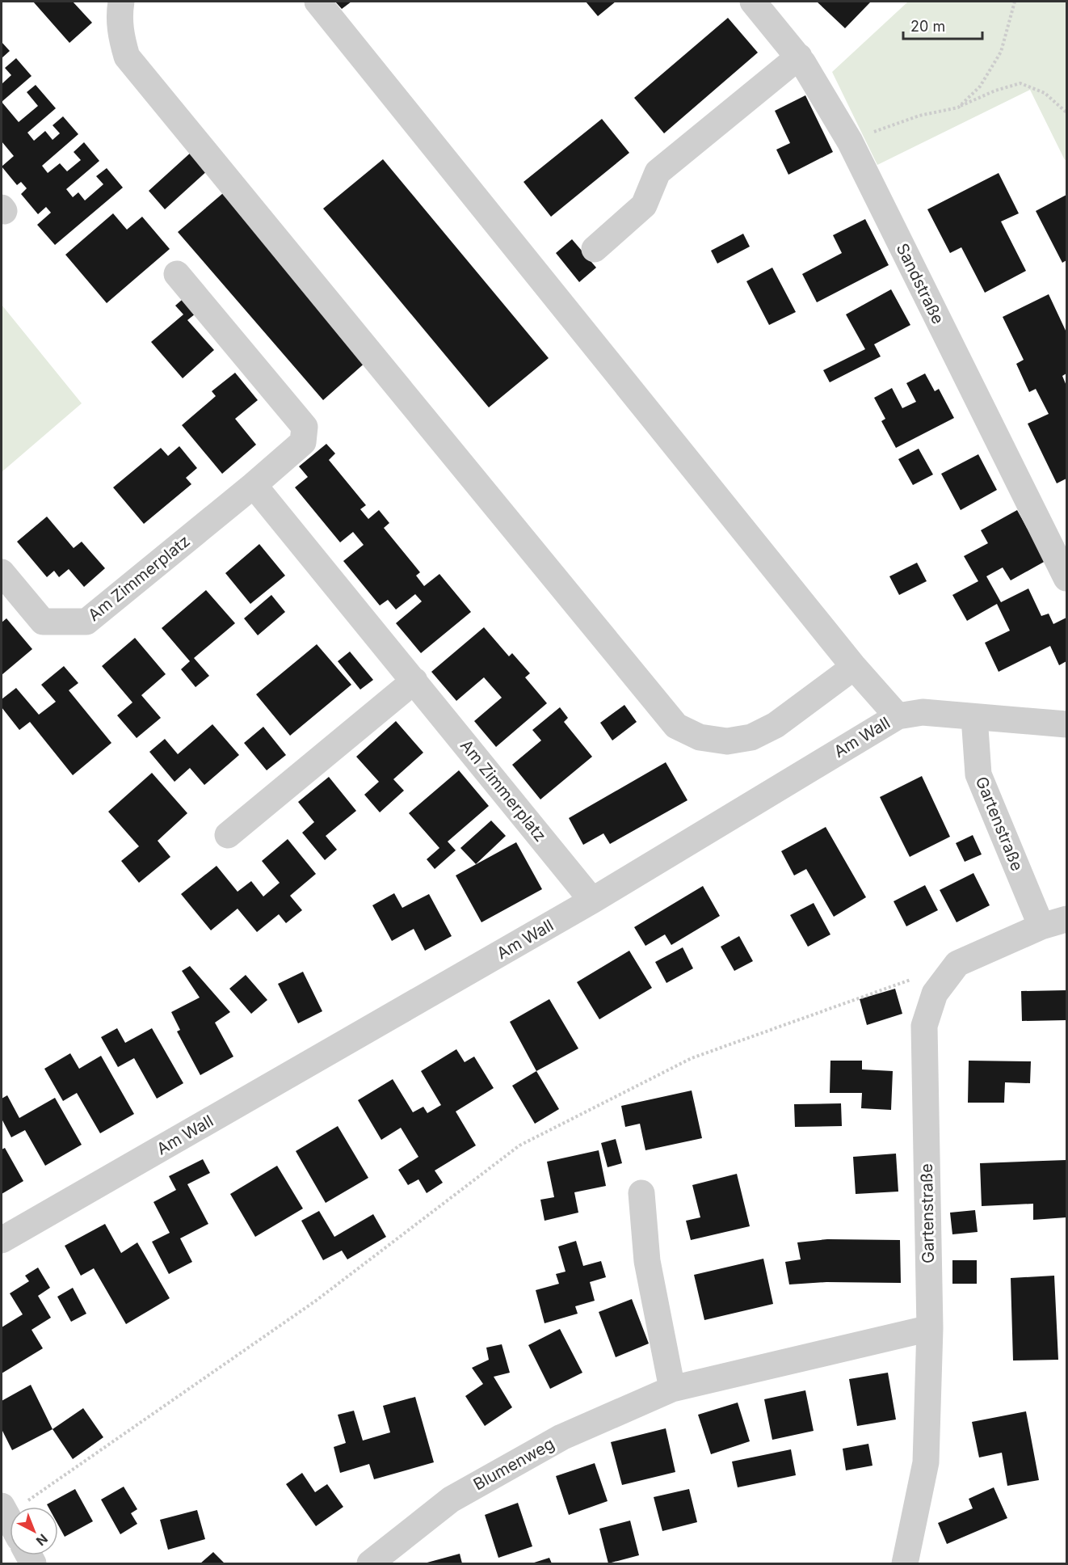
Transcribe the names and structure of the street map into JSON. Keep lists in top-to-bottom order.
{
  "streets": {
    "street": [
      "Sandstraße",
      "Am Zimmerplatz",
      "Am Wall",
      "Gartenstraße",
      "Blumenweg"
    ]
  },
  "crossings": [
    ["Am Zimmerplatz", "Am Wall"],
    ["Am Wall", "Gartenstraße"],
    ["Gartenstraße", "Blumenweg"]
  ],
  "scale_bar": "20 m",
  "north": "bottom right"
}
